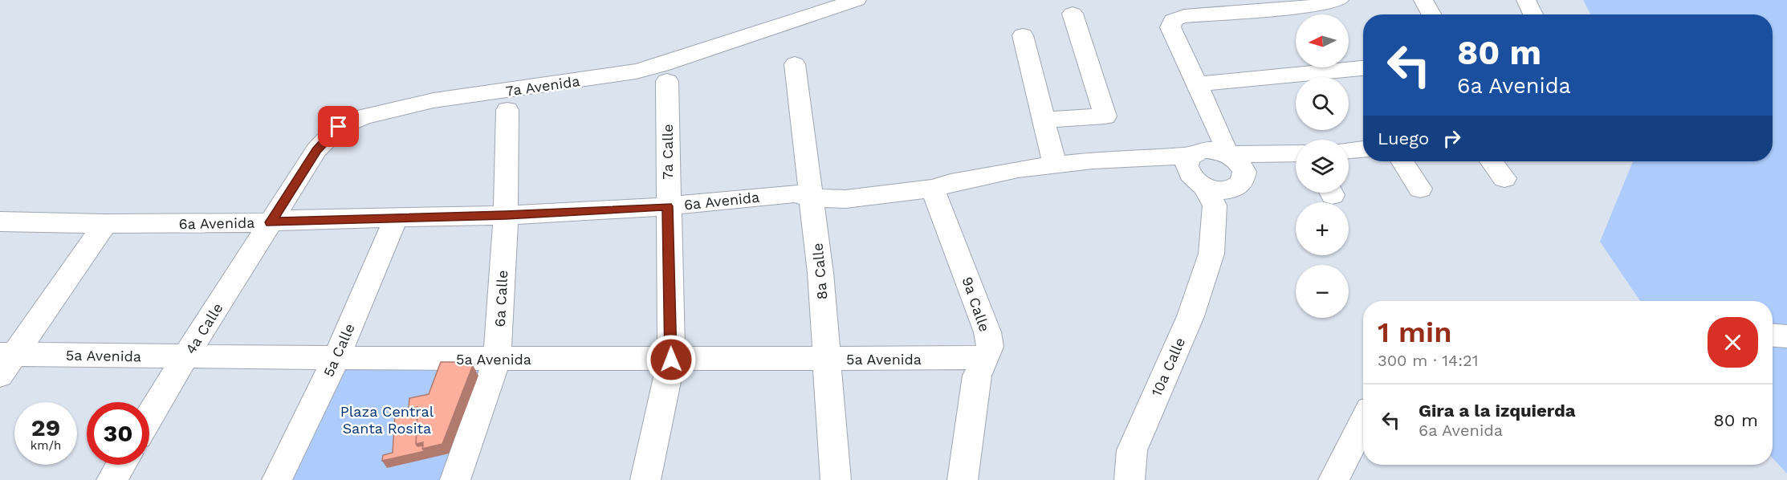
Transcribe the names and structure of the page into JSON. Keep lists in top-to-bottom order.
{
  "streets": {
    "street": [
      "7a Avenida",
      "7a Calle",
      "6a Avenida",
      "8a Calle",
      "6a Calle",
      "9a Calle",
      "4a Calle",
      "5a Calle",
      "5a Avenida",
      "10a Calle"
    ]
  },
  "crossings": [
    ["7a Avenida", "6a Avenida"],
    ["7a Avenida", "4a Calle"],
    ["7a Calle", "6a Avenida"],
    ["7a Calle", "5a Avenida"],
    ["6a Avenida", "8a Calle"],
    ["6a Avenida", "6a Calle"],
    ["6a Avenida", "9a Calle"],
    ["6a Avenida", "4a Calle"],
    ["6a Avenida", "5a Calle"],
    ["6a Avenida", "10a Calle"],
    ["8a Calle", "5a Avenida"],
    ["6a Calle", "5a Avenida"],
    ["9a Calle", "5a Avenida"],
    ["4a Calle", "5a Avenida"],
    ["5a Calle", "5a Avenida"]
  ],
  "parks": ["Plaza Central Santa Rosita"],
  "north": "left",
  "page": {
    "map_buttons": ["+", "−"],
    "turn": ["80 m", "6a Avenida"],
    "then": "Luego",
    "heading": ["1 min", "300 m · 14:21"],
    "list": [
      {
        "name": "Gira a la izquierda",
        "note": "6a Avenida",
        "value": "80 m"
      }
    ],
    "speed": "29 km/h",
    "limit": "30"
  }
}
